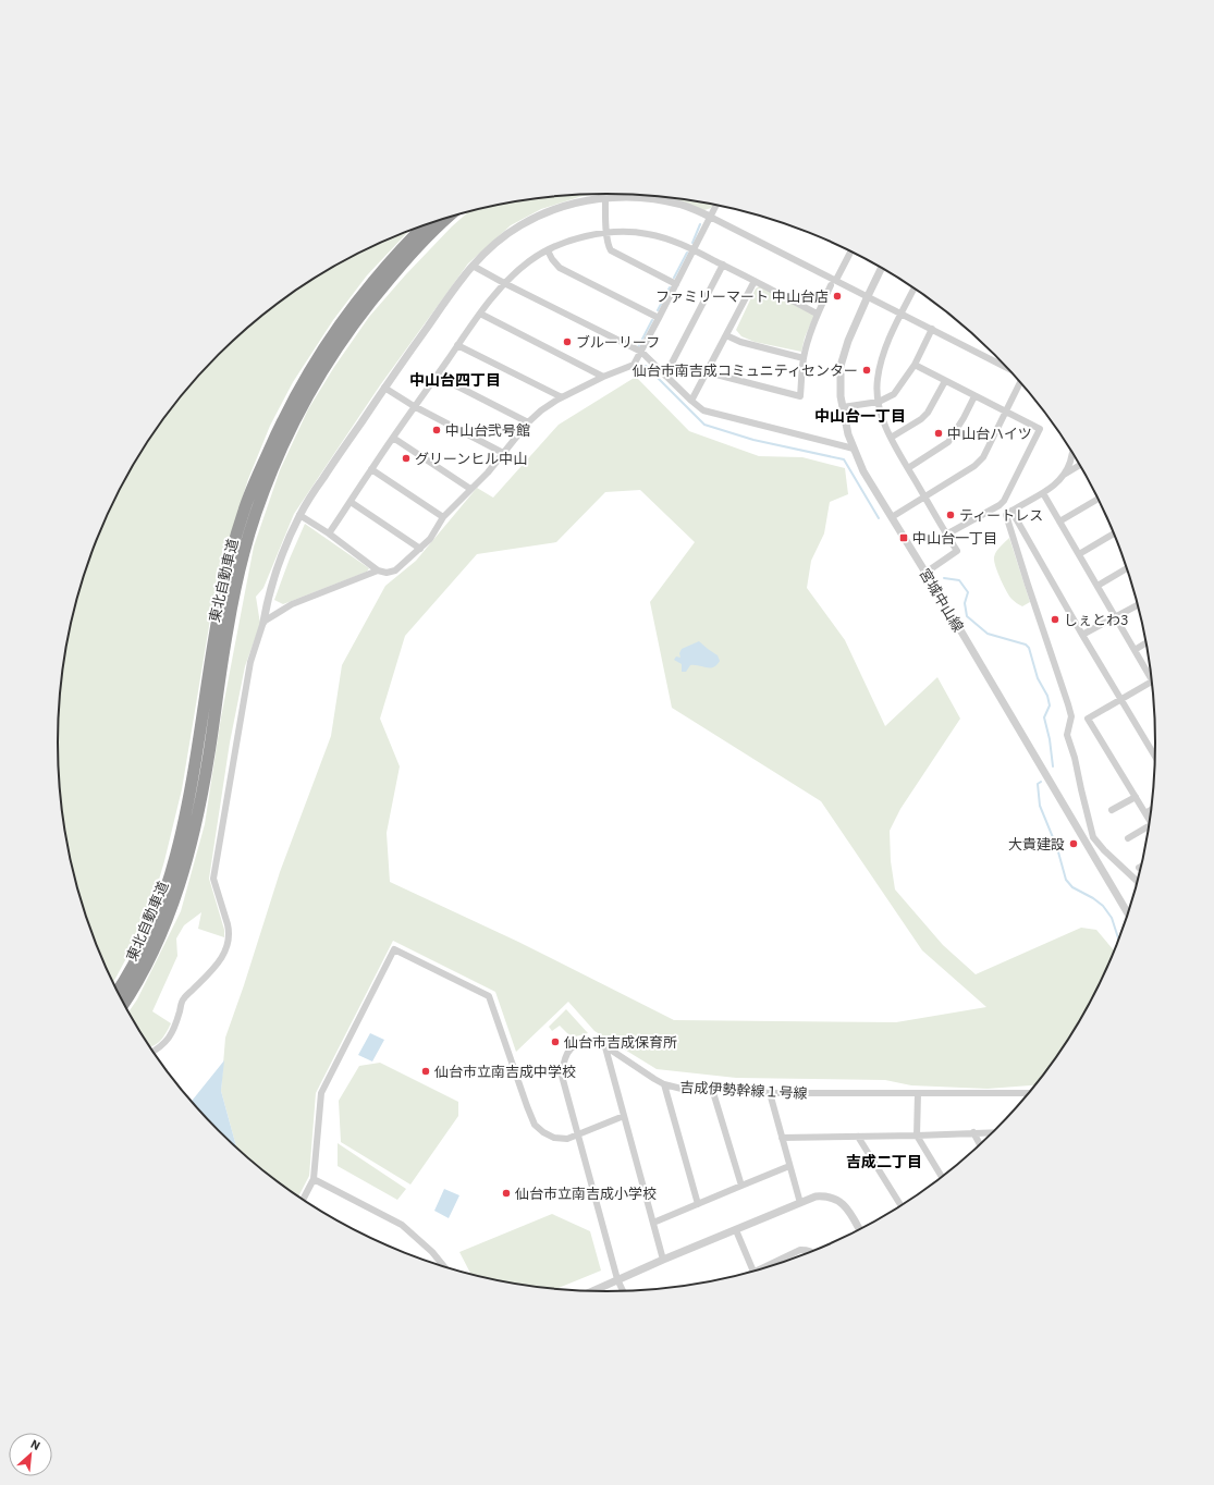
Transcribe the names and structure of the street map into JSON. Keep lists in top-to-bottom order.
{
  "streets": {
    "highway": ["東北自動車道"],
    "street": ["宮城中山線", "吉成伊勢幹線１号線"]
  },
  "districts": ["中山台四丁目", "中山台一丁目", "吉成二丁目"],
  "places": {
    "other": [
      "ファミリーマート 中山台店",
      "ブルーリーフ",
      "仙台市南吉成コミュニティセンター",
      "中山台弐号館",
      "中山台ハイツ",
      "グリーンヒル中山",
      "ティートレス",
      "しぇとわ3",
      "大貴建設",
      "仙台市吉成保育所",
      "仙台市立南吉成中学校",
      "仙台市立南吉成小学校"
    ],
    "transit": ["中山台一丁目"]
  },
  "north": "top right"
}
